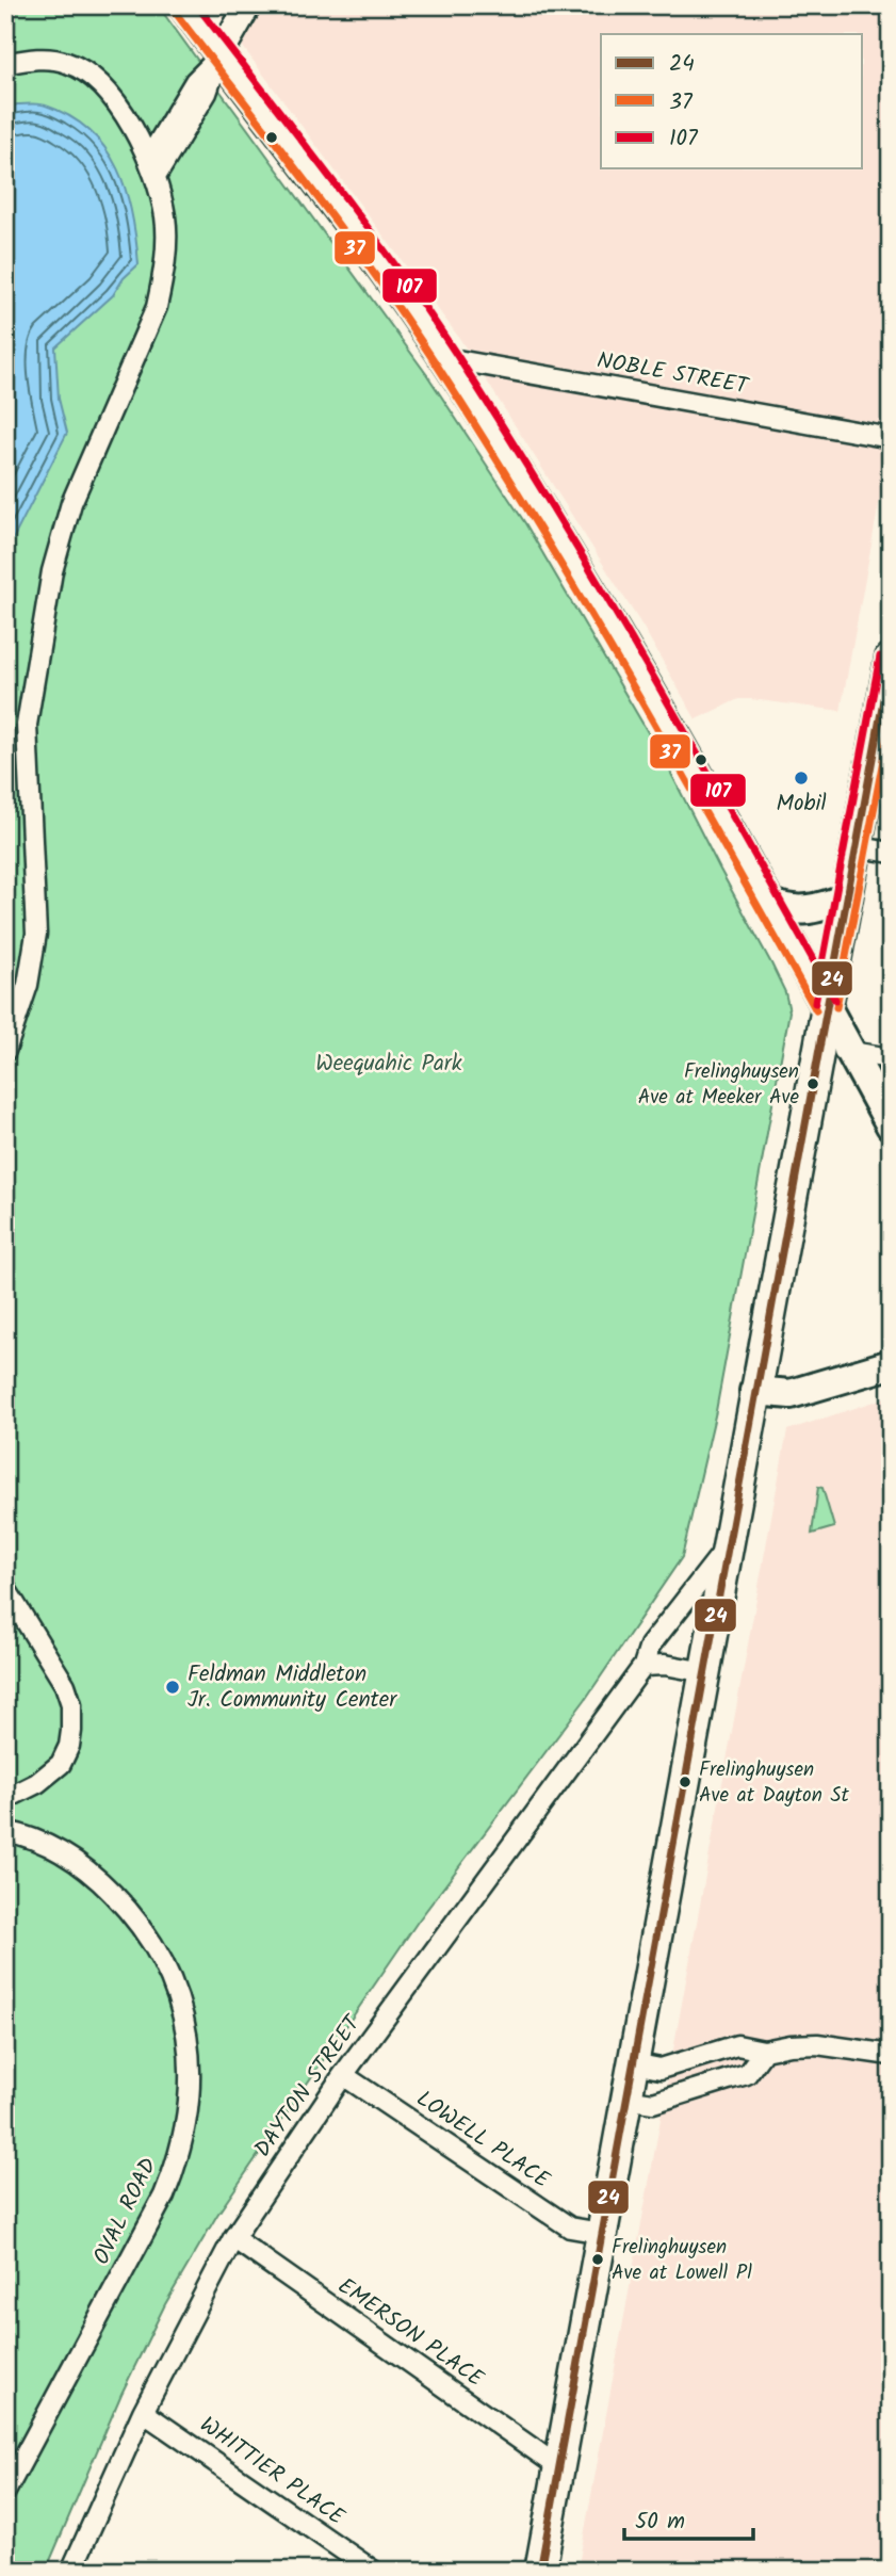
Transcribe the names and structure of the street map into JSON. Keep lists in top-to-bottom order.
{
  "streets": {
    "street": [
      "NOBLE STREET",
      "DAYTON STREET",
      "LOWELL PLACE",
      "OVAL ROAD",
      "EMERSON PLACE",
      "WHITTIER PLACE"
    ]
  },
  "crossings": [
    ["DAYTON STREET", "LOWELL PLACE"],
    ["DAYTON STREET", "EMERSON PLACE"],
    ["DAYTON STREET", "WHITTIER PLACE"]
  ],
  "parks": ["Weequahic Park"],
  "places": [
    "Mobil",
    "Frelinghuysen Ave at Meeker Ave",
    "Feldman Middleton Jr. Community Center",
    "Frelinghuysen Ave at Dayton St",
    "Frelinghuysen Ave at Lowell Pl"
  ],
  "lines": ["transit line 107", "transit line 37", "transit line 24"],
  "legend": ["24", "37", "107"],
  "scale_bar": "50 m"
}
